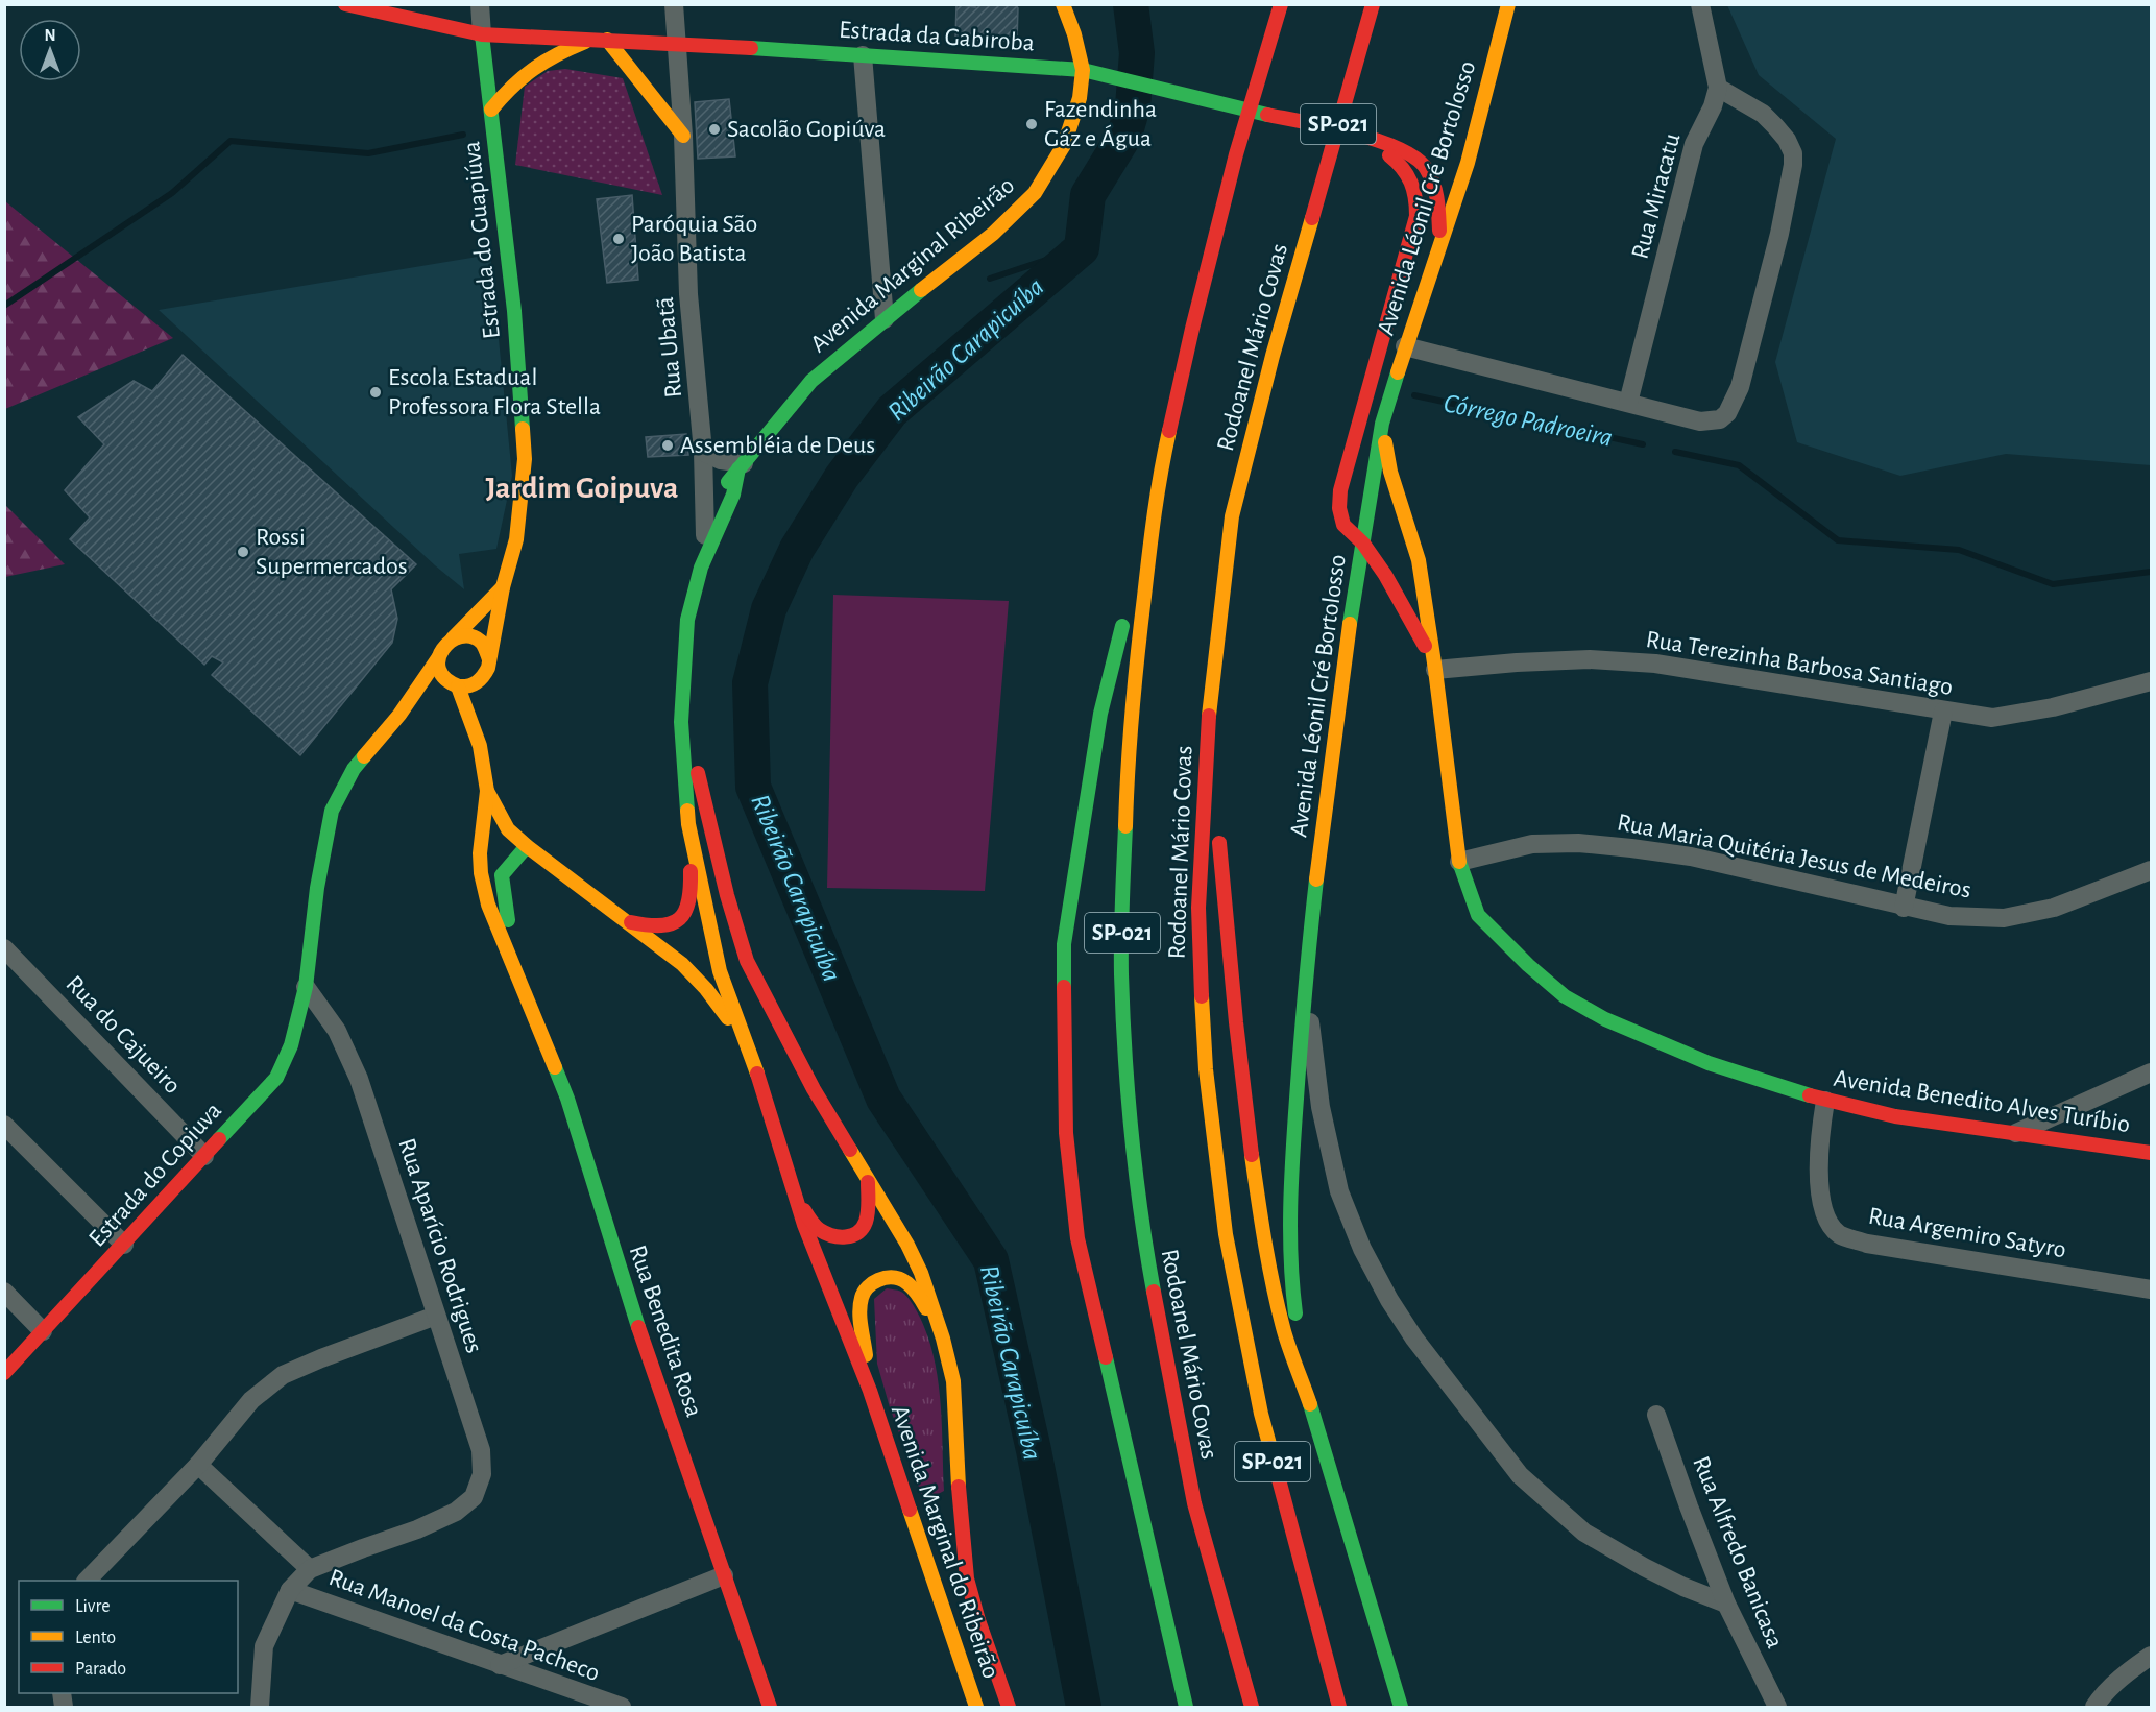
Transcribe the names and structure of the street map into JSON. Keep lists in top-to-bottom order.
{
  "streets": {
    "main road": [
      "Estrada da Gabiroba",
      "SP-021",
      "Avenida Léonil Cré Bortolosso",
      "Estrada do Guapiúva",
      "Avenida Marginal Ribeirão",
      "Rodoanel Mário Covas",
      "Avenida Benedito Alves Turíbio",
      "Estrada do Copiuva",
      "Rua Benedita Rosa",
      "Avenida Marginal do Ribeirão"
    ],
    "street": [
      "Rua Miracatu",
      "Rua Ubatã",
      "Rua Terezinha Barbosa Santiago",
      "Rua Maria Quitéria Jesus de Medeiros",
      "Rua do Cajueiro",
      "Rua Argemiro Satyro",
      "Rua Aparício Rodrigues",
      "Rua Alfredo Banicasa",
      "Rua Manoel da Costa Pacheco"
    ]
  },
  "crossings": [
    ["Estrada da Gabiroba", "Avenida Léonil Cré Bortolosso"],
    ["Estrada da Gabiroba", "Estrada do Guapiúva"],
    ["Estrada da Gabiroba", "Avenida Marginal Ribeirão"],
    ["Estrada da Gabiroba", "Rua Ubatã"],
    ["Estrada da Gabiroba", "Avenida Benedito Alves Turíbio"],
    ["Avenida Léonil Cré Bortolosso", "Avenida Benedito Alves Turíbio"],
    ["Estrada do Guapiúva", "Rua Benedita Rosa"],
    ["Avenida Marginal Ribeirão", "Rua Ubatã"],
    ["Rua Terezinha Barbosa Santiago", "Avenida Benedito Alves Turíbio"],
    ["Rua Maria Quitéria Jesus de Medeiros", "Avenida Benedito Alves Turíbio"],
    ["Rua do Cajueiro", "Estrada do Copiuva"],
    ["Avenida Benedito Alves Turíbio", "Rua Argemiro Satyro"],
    ["Estrada do Copiuva", "Rua Aparício Rodrigues"],
    ["Rua Aparício Rodrigues", "Rua Manoel da Costa Pacheco"]
  ],
  "districts": ["Jardim Goipuva"],
  "water": ["Ribeirão Carapicuíba", "Córrego Padroeira"],
  "places": [
    "Fazendinha Gáz e Água",
    "Sacolão Gopiúva",
    "Paróquia São João Batista",
    "Escola Estadual Professora Flora Stella",
    "Assembléia de Deus",
    "Rossi Supermercados"
  ],
  "legend": ["Livre", "Lento", "Parado"],
  "north": "top"
}
